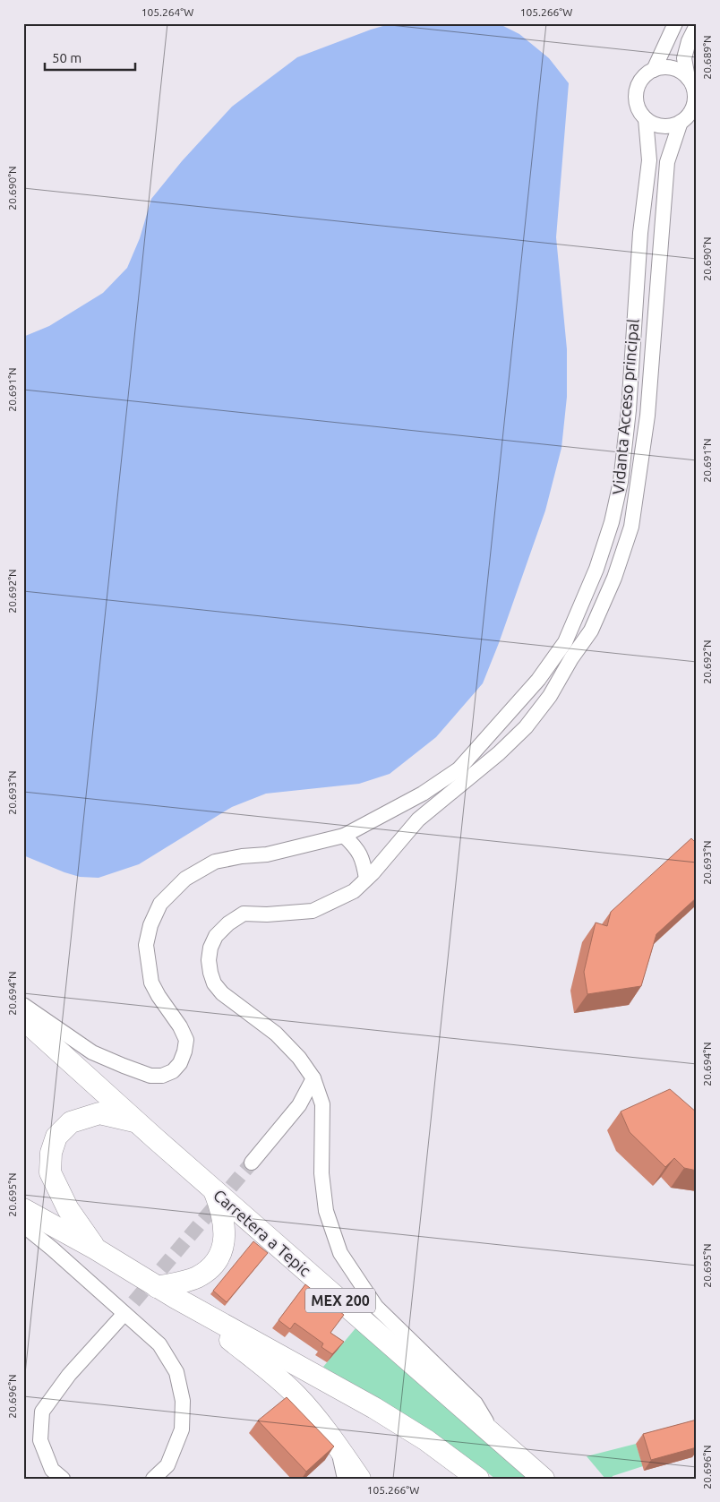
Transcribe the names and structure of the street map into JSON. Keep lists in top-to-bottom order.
{
  "streets": {
    "highway": ["Carretera a Tepic", "MEX 200"],
    "street": ["Vidanta Acceso principal"]
  },
  "scale_bar": "50 m",
  "coordinates": [
    "105.264°W",
    "105.266°W",
    "20.689°N",
    "20.690°N",
    "20.691°N",
    "20.692°N",
    "20.693°N",
    "20.694°N",
    "20.695°N",
    "20.696°N"
  ]
}
